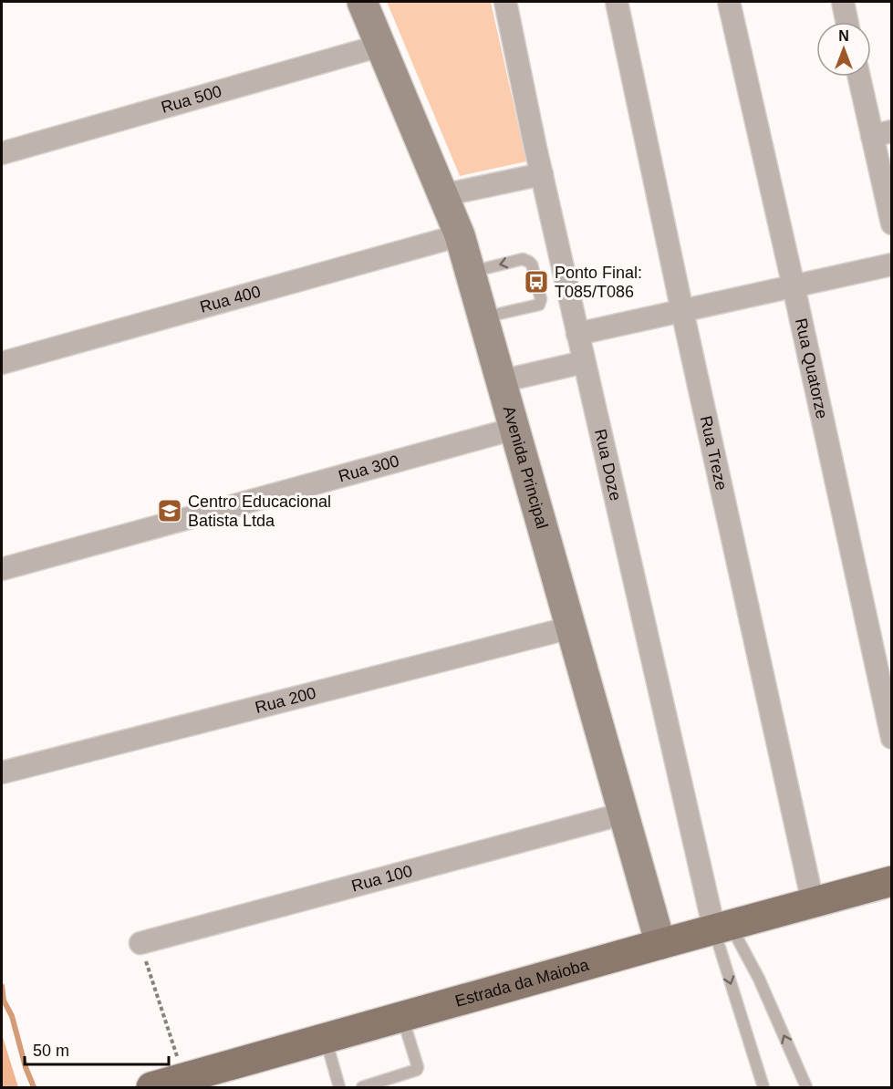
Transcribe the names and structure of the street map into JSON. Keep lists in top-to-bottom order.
{
  "streets": {
    "main road": ["Avenida Principal", "Estrada da Maioba"],
    "street": [
      "Rua 500",
      "Rua 400",
      "Rua Quatorze",
      "Rua Treze",
      "Rua Doze",
      "Rua 300",
      "Rua 200",
      "Rua 100"
    ]
  },
  "crossings": [
    ["Rua 500", "Avenida Principal"],
    ["Rua 400", "Avenida Principal"],
    ["Rua Treze", "Estrada da Maioba"],
    ["Rua Doze", "Estrada da Maioba"],
    ["Avenida Principal", "Rua 300"],
    ["Avenida Principal", "Rua 200"],
    ["Avenida Principal", "Rua 100"],
    ["Avenida Principal", "Estrada da Maioba"]
  ],
  "places": {
    "bus stop": ["Ponto Final: T085/T086"],
    "school or university": ["Centro Educacional Batista Ltda"]
  },
  "scale_bar": "50 m",
  "north": "top"
}
